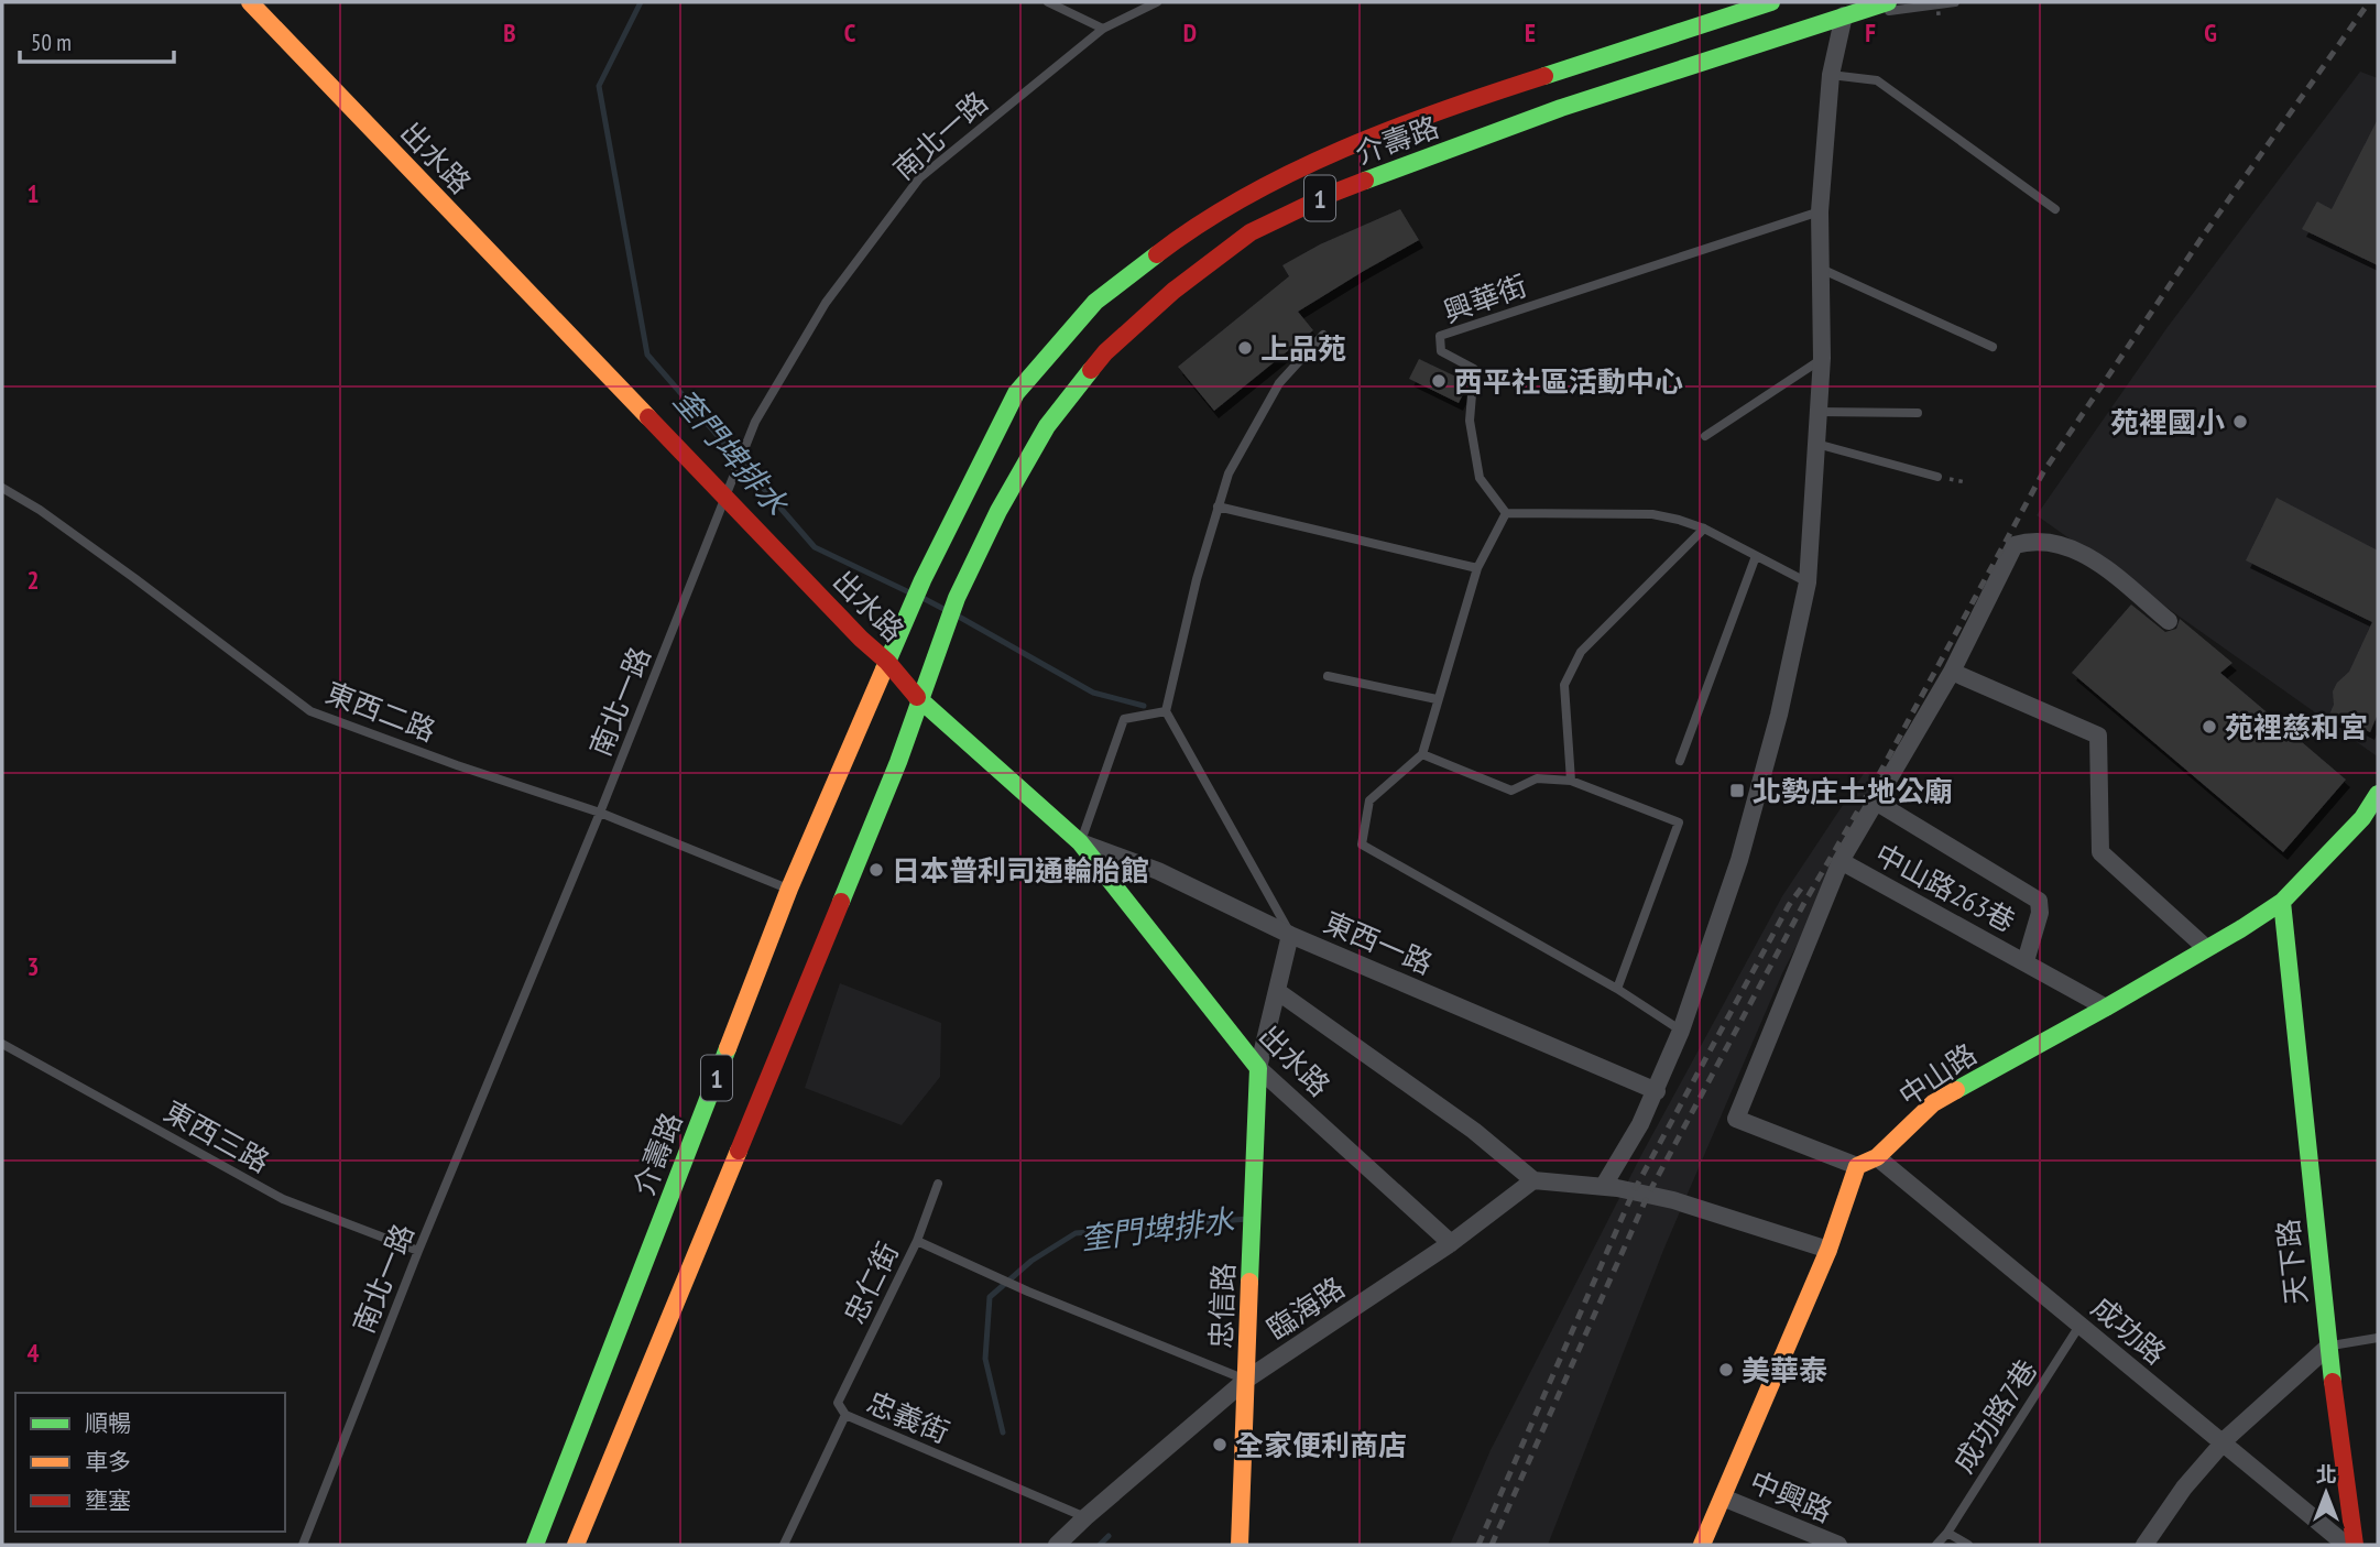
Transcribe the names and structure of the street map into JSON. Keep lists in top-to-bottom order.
{
  "streets": {
    "main road": [
      "介壽路",
      "出水路",
      "1",
      "中山路",
      "天下路",
      "忠信路"
    ],
    "street": [
      "中山路263巷",
      "東西一路",
      "臨海路",
      "成功路",
      "中興路"
    ],
    "lane": [
      "南北一路",
      "興華街",
      "東西二路",
      "東西三路",
      "忠仁街",
      "成功路7巷",
      "忠義街"
    ]
  },
  "crossings": [
    ["南北一路", "出水路"],
    ["南北一路", "東西二路"],
    ["南北一路", "東西三路"],
    ["介壽路", "出水路"],
    ["介壽路", "1"],
    ["介壽路", "東西二路"],
    ["出水路", "1"],
    ["出水路", "東西一路"],
    ["出水路", "忠信路"],
    ["出水路", "臨海路"],
    ["中山路263巷", "中山路"],
    ["東西一路", "忠信路"],
    ["中山路", "天下路"],
    ["中山路", "成功路"],
    ["忠仁街", "忠信路"],
    ["忠仁街", "臨海路"],
    ["忠仁街", "忠義街"],
    ["忠信路", "臨海路"],
    ["臨海路", "忠義街"],
    ["成功路", "成功路7巷"]
  ],
  "water": ["奎門埤排水"],
  "places": {
    "other": [
      "上品苑",
      "西平社區活動中心",
      "苑裡國小",
      "苑裡慈和宮",
      "日本普利司通輪胎館",
      "美華泰",
      "全家便利商店"
    ],
    "transit": ["北勢庄土地公廟"]
  },
  "legend": ["順暢", "車多", "壅塞"],
  "scale_bar": "50 m",
  "north": "top",
  "grid": {
    "columns": [
      "B",
      "C",
      "D",
      "E",
      "F",
      "G"
    ],
    "rows": [
      "1",
      "2",
      "3",
      "4"
    ]
  }
}
